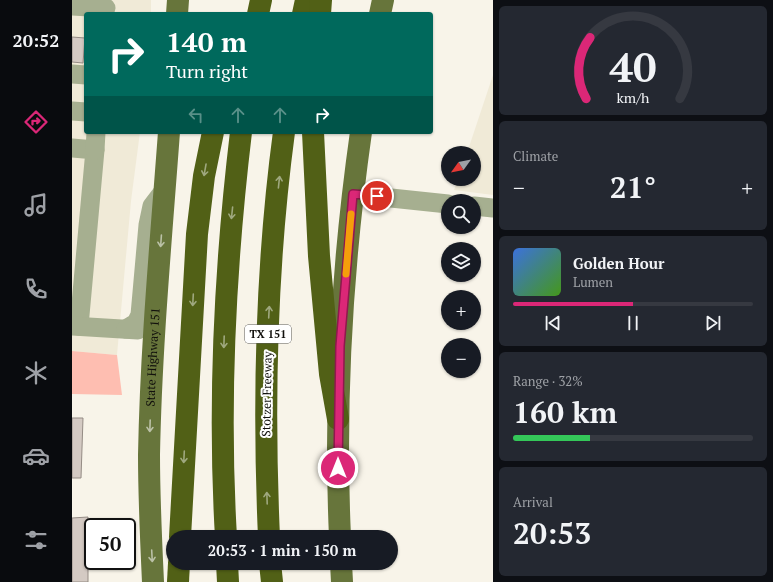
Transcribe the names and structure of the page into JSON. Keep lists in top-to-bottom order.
{
  "streets": {
    "highway": ["TX 151", "Stotzer Freeway"],
    "main road": ["State Highway 151"]
  },
  "north": "bottom left",
  "page": {
    "tabs": "20:52",
    "turn": ["140 m", "Turn right"],
    "tile": [
      "Climate",
      ["Range · 32%", "160 km"],
      ["Arrival", "20:53"]
    ],
    "map_buttons": ["+", "−"],
    "heat": ["−", "21°", "+"],
    "song": ["Golden Hour", "Lumen"],
    "limit": "50",
    "trip": "20:53 · 1 min · 150 m",
    "gauge": ["40", "km/h"]
  }
}
